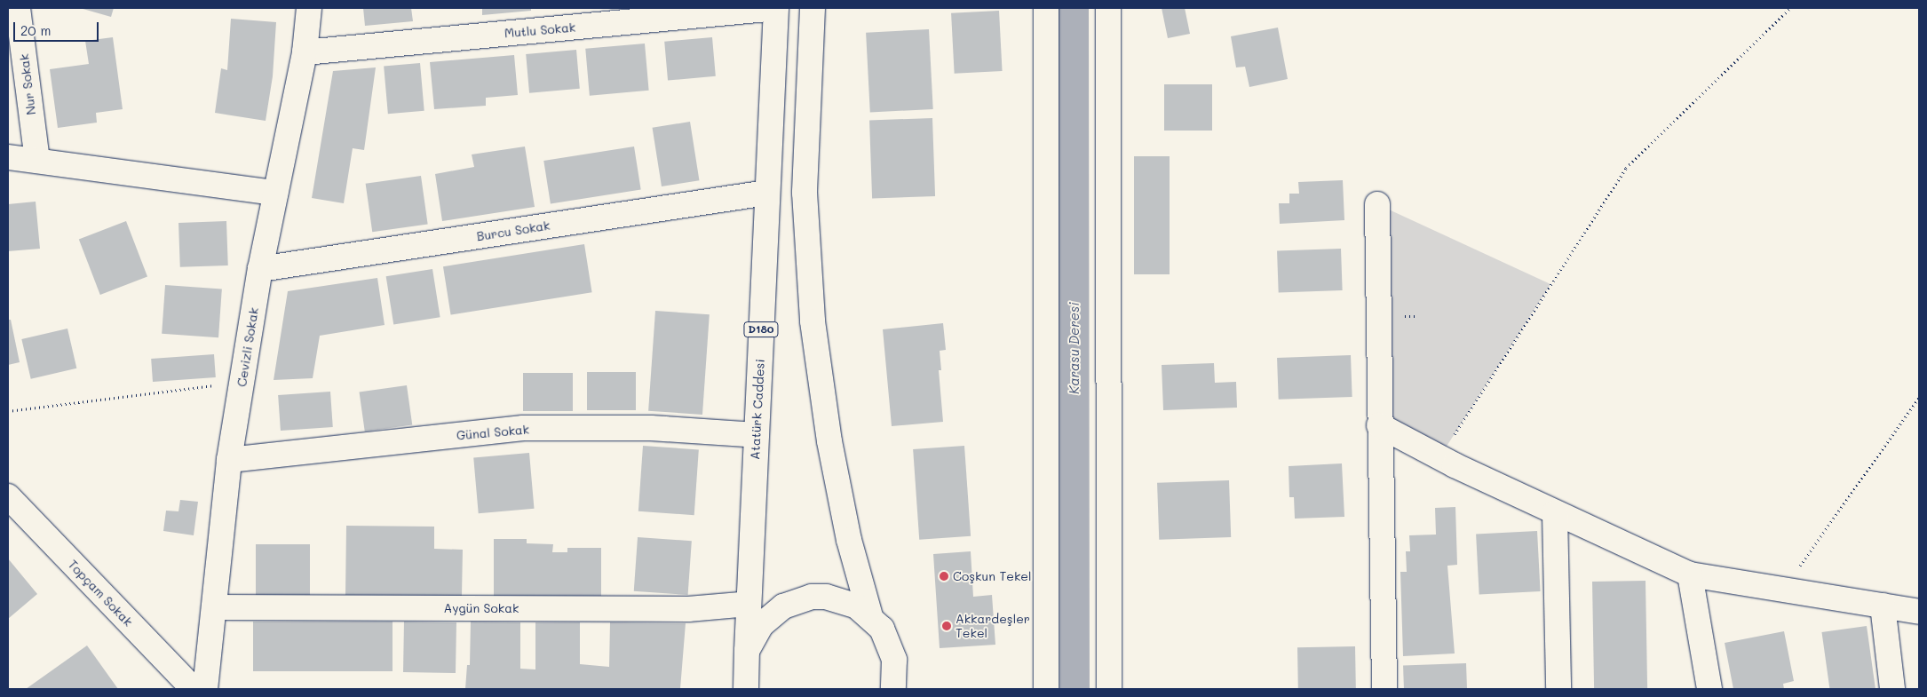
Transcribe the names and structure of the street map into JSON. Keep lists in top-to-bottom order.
{
  "streets": {
    "main road": [
      "Mutlu Sokak",
      "Nur Sokak",
      "Burcu Sokak",
      "D180",
      "Cevizli Sokak",
      "Atatürk Caddesi",
      "Günal Sokak",
      "Topçam Sokak",
      "Aygün Sokak"
    ]
  },
  "crossings": [
    ["Mutlu Sokak", "Cevizli Sokak"],
    ["Mutlu Sokak", "Atatürk Caddesi"],
    ["Burcu Sokak", "Cevizli Sokak"],
    ["Burcu Sokak", "Atatürk Caddesi"],
    ["Cevizli Sokak", "Günal Sokak"],
    ["Cevizli Sokak", "Aygün Sokak"],
    ["Atatürk Caddesi", "Günal Sokak"],
    ["Atatürk Caddesi", "Aygün Sokak"]
  ],
  "water": ["Karasu Deresi"],
  "places": ["Coşkun Tekel", "Akkardeşler Tekel"],
  "scale_bar": "20 m"
}
